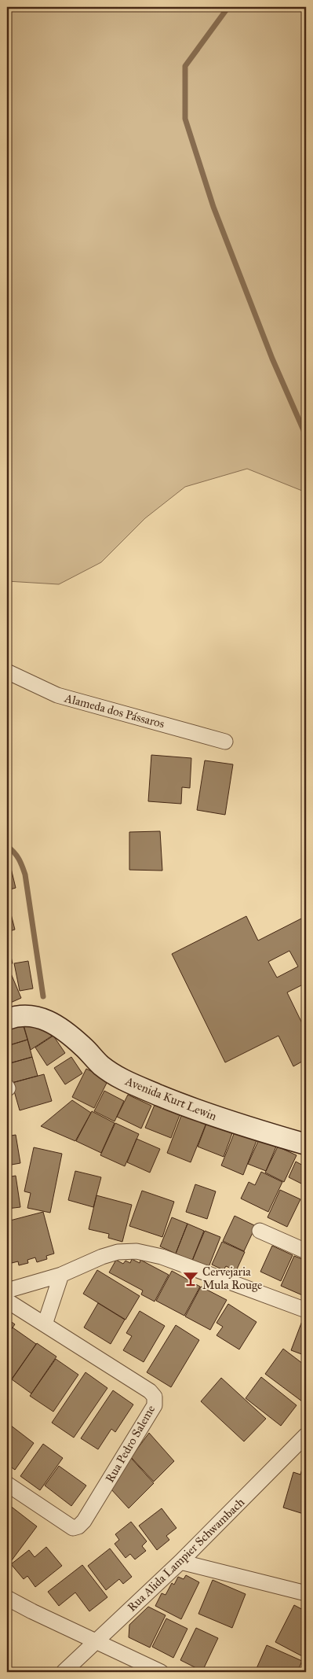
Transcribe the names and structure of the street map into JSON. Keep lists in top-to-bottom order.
{
  "streets": {
    "main road": ["Avenida Kurt Lewin"],
    "street": ["Alameda dos Pássaros", "Rua Pedro Saleme", "Rua Alida Lampier Schwambach"]
  },
  "places": {
    "bar": ["Cervejaria Mula Rouge"]
  }
}
